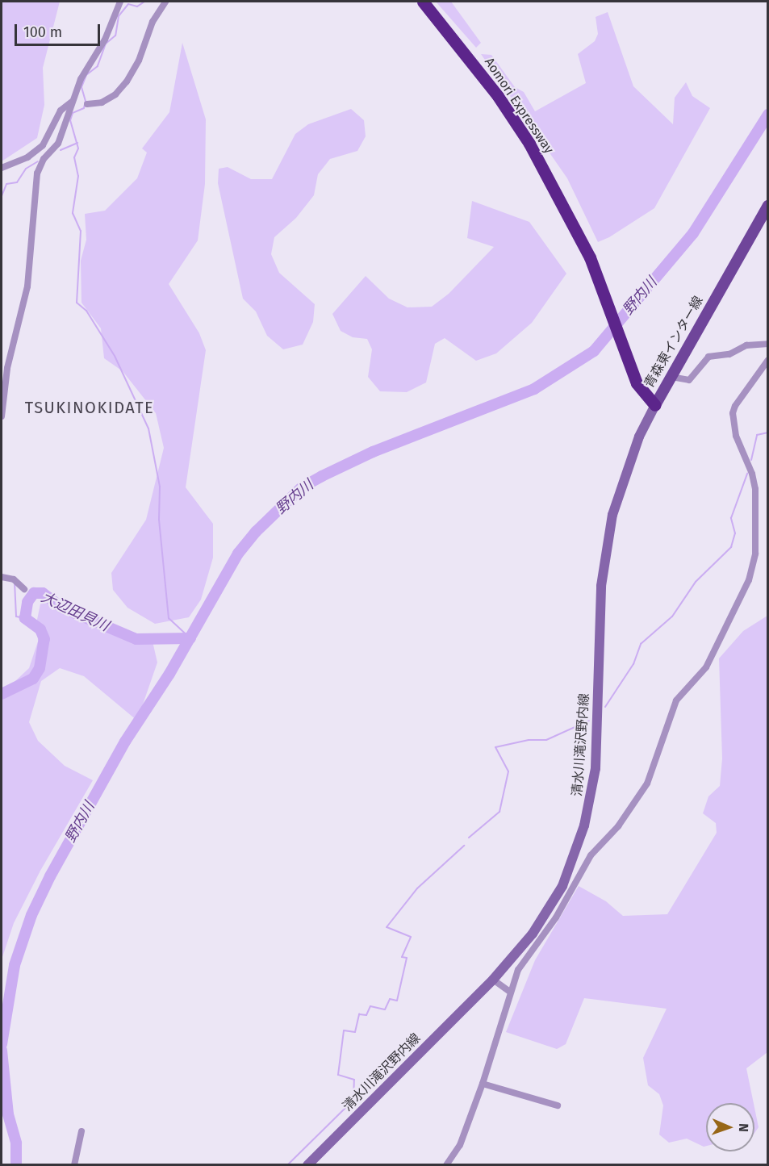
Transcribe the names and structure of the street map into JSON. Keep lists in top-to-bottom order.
{
  "streets": {
    "highway": ["Aomori Expressway", "青森東インター線"],
    "main road": ["清水川滝沢野内線"]
  },
  "crossings": [
    ["Aomori Expressway", "青森東インター線"],
    ["青森東インター線", "清水川滝沢野内線"]
  ],
  "districts": ["TSUKINOKIDATE"],
  "water": ["野内川", "大辺田貝川"],
  "scale_bar": "100 m",
  "north": "right"
}
